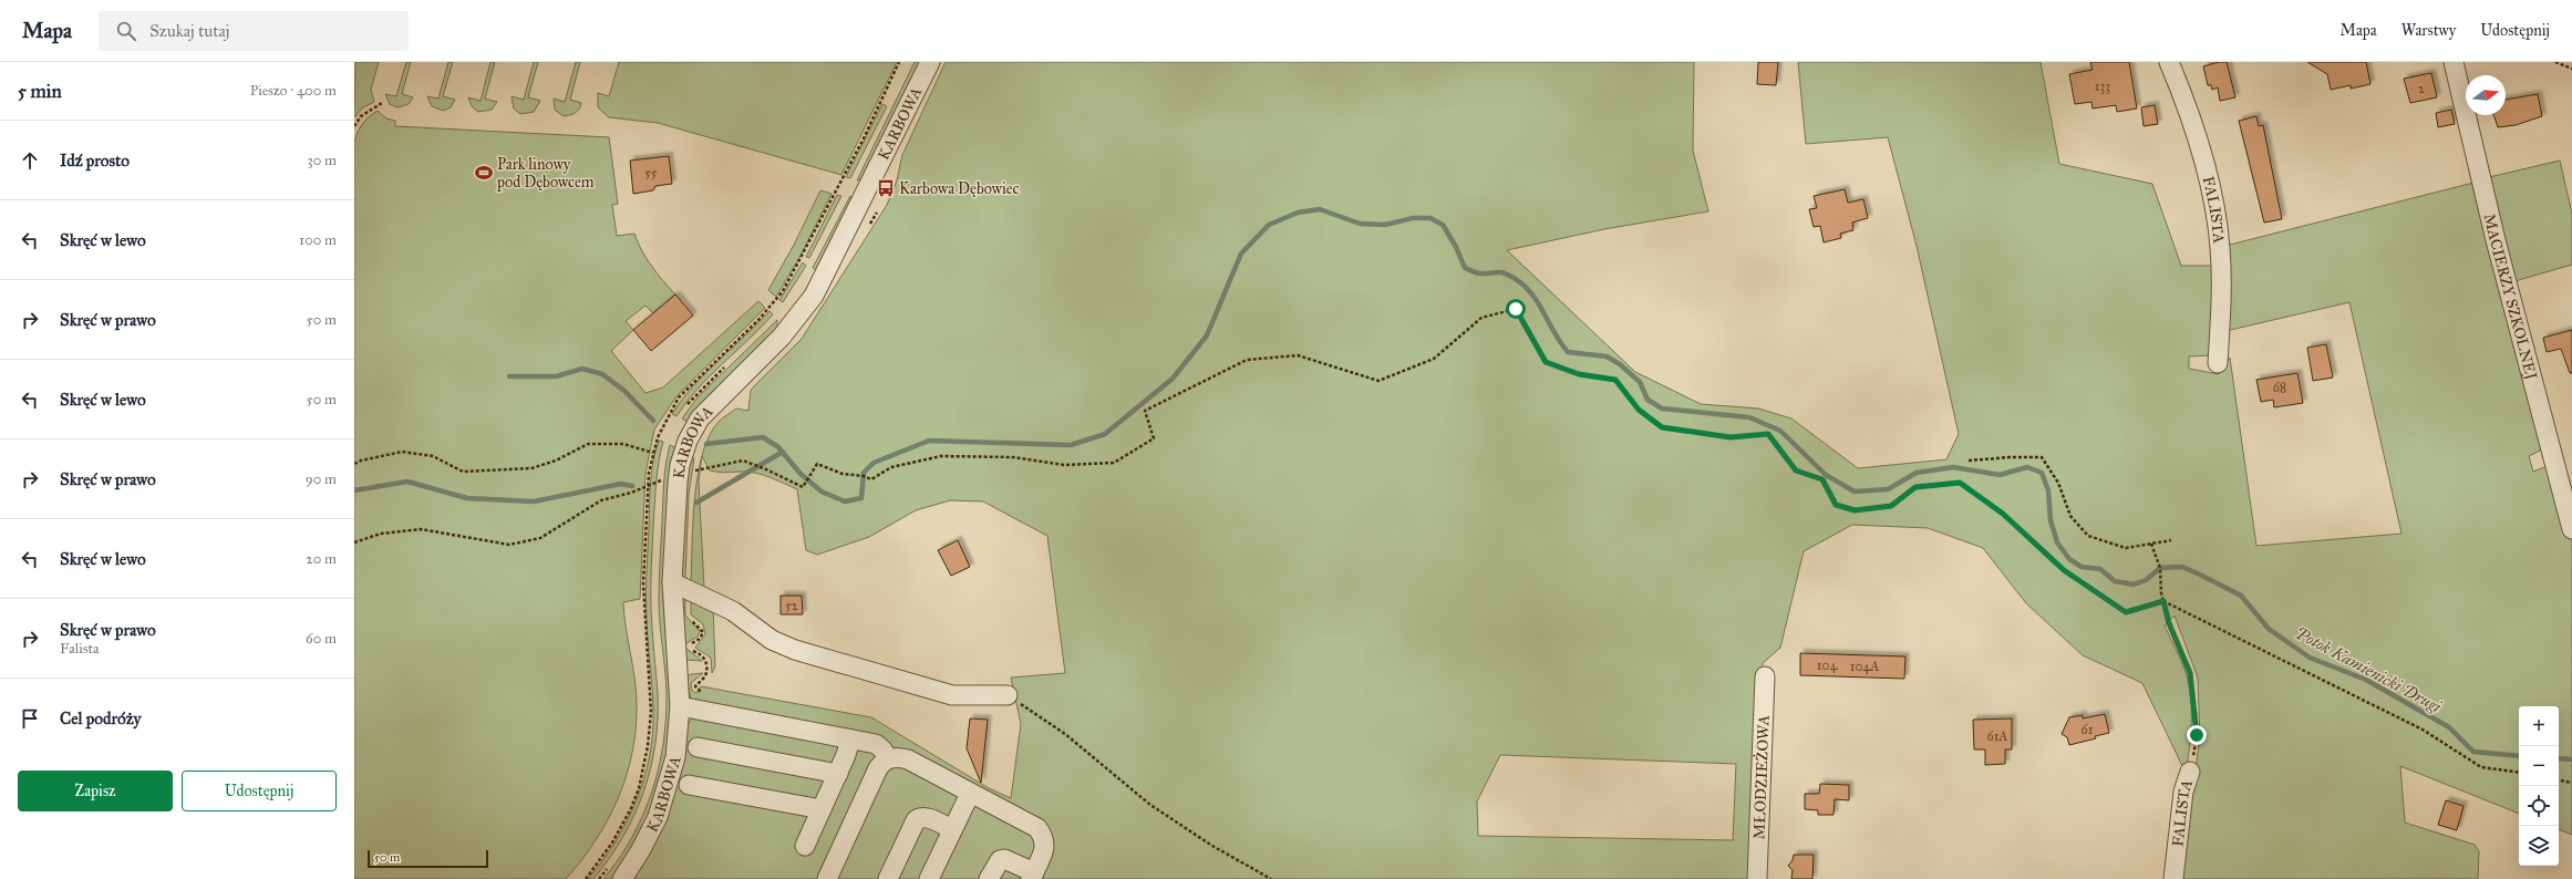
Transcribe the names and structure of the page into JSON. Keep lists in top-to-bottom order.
{
  "streets": {
    "street": [
      "KARBOWA",
      "FALISTA",
      "MACIERZY SZKOLNEJ",
      "MŁODZIEŻOWA"
    ]
  },
  "water": ["Potok Kamienicki Drugi"],
  "places": {
    "sports": ["Park linowy pod Dębowcem"],
    "bus stop": ["Karbowa Dębowiec"]
  },
  "house_numbers": [
    "133",
    "2",
    "55",
    "68",
    "52",
    "104",
    "104A",
    "61",
    "61A"
  ],
  "scale_bar": "50 m",
  "north": "right",
  "page": {
    "header": "Mapa",
    "search": "Szukaj tutaj",
    "nav": ["Mapa", "Warstwy", "Udostępnij"],
    "heading": ["5 min", "Pieszo · 400 m"],
    "list": [
      ["Idź prosto", "30 m"],
      ["Skręć w lewo", "100 m"],
      ["Skręć w prawo", "50 m"],
      ["Skręć w lewo", "50 m"],
      ["Skręć w prawo", "90 m"],
      ["Skręć w lewo", "20 m"],
      ["Skręć w prawo", "Falista", "60 m"],
      "Cel podróży"
    ],
    "map_buttons": ["+", "−"],
    "buttons": ["Zapisz", "Udostępnij"],
    "scale": "50 m"
  }
}
